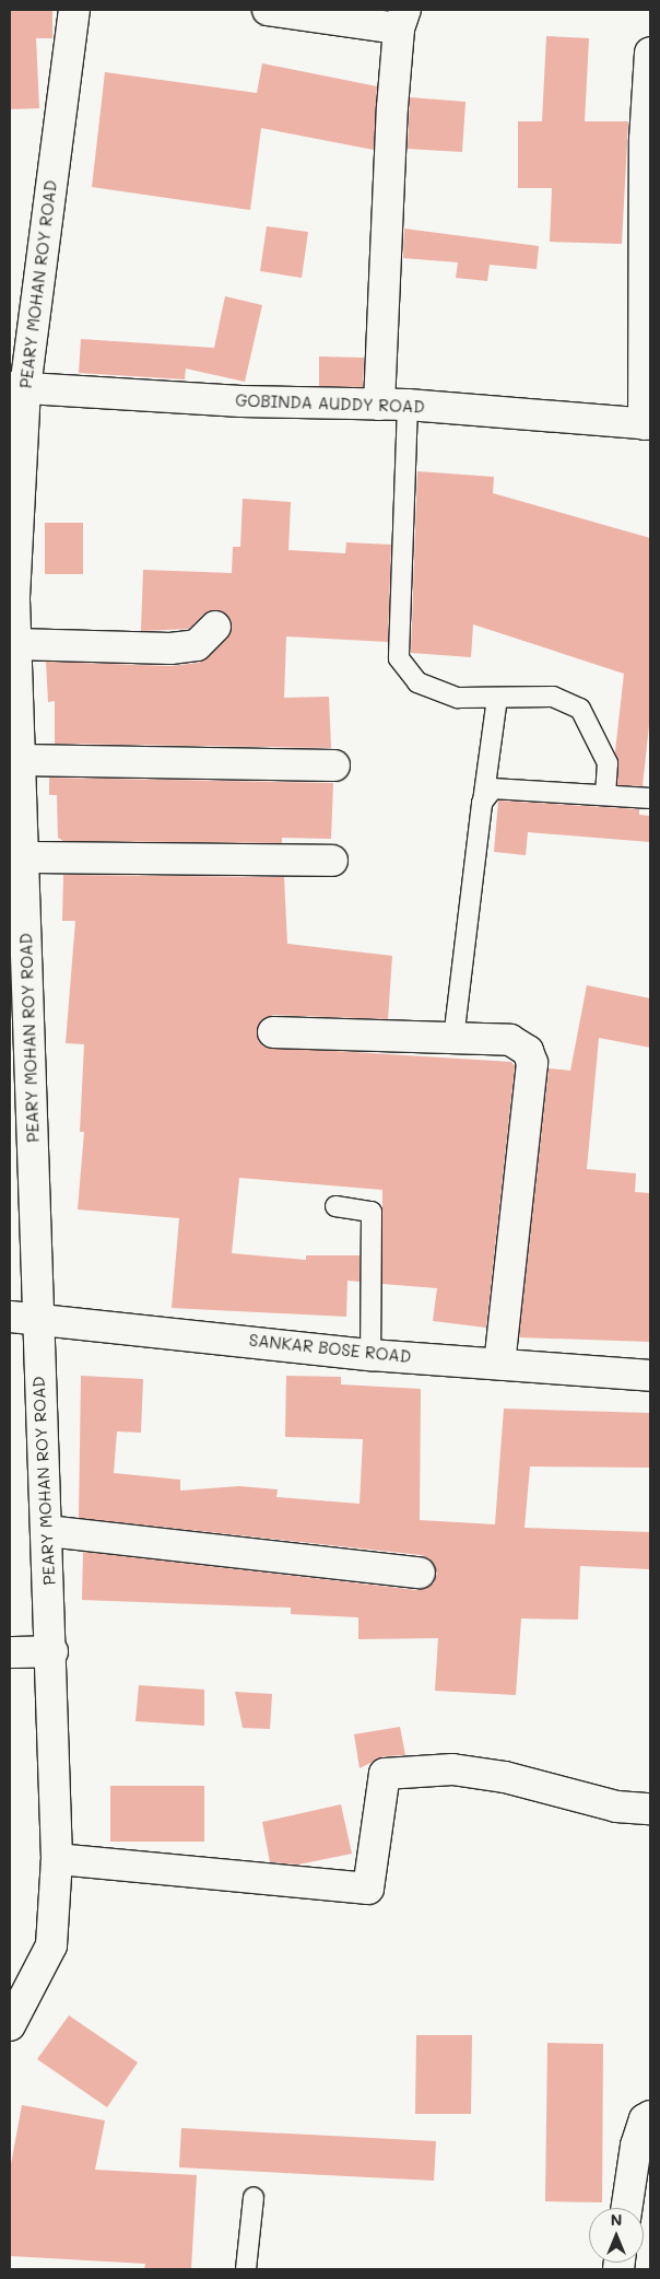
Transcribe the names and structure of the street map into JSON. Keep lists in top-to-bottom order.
{
  "streets": {
    "street": ["PEARY MOHAN ROY ROAD", "GOBINDA AUDDY ROAD", "SANKAR BOSE ROAD"]
  },
  "crossings": [
    ["PEARY MOHAN ROY ROAD", "GOBINDA AUDDY ROAD"],
    ["PEARY MOHAN ROY ROAD", "SANKAR BOSE ROAD"]
  ],
  "north": "top"
}
